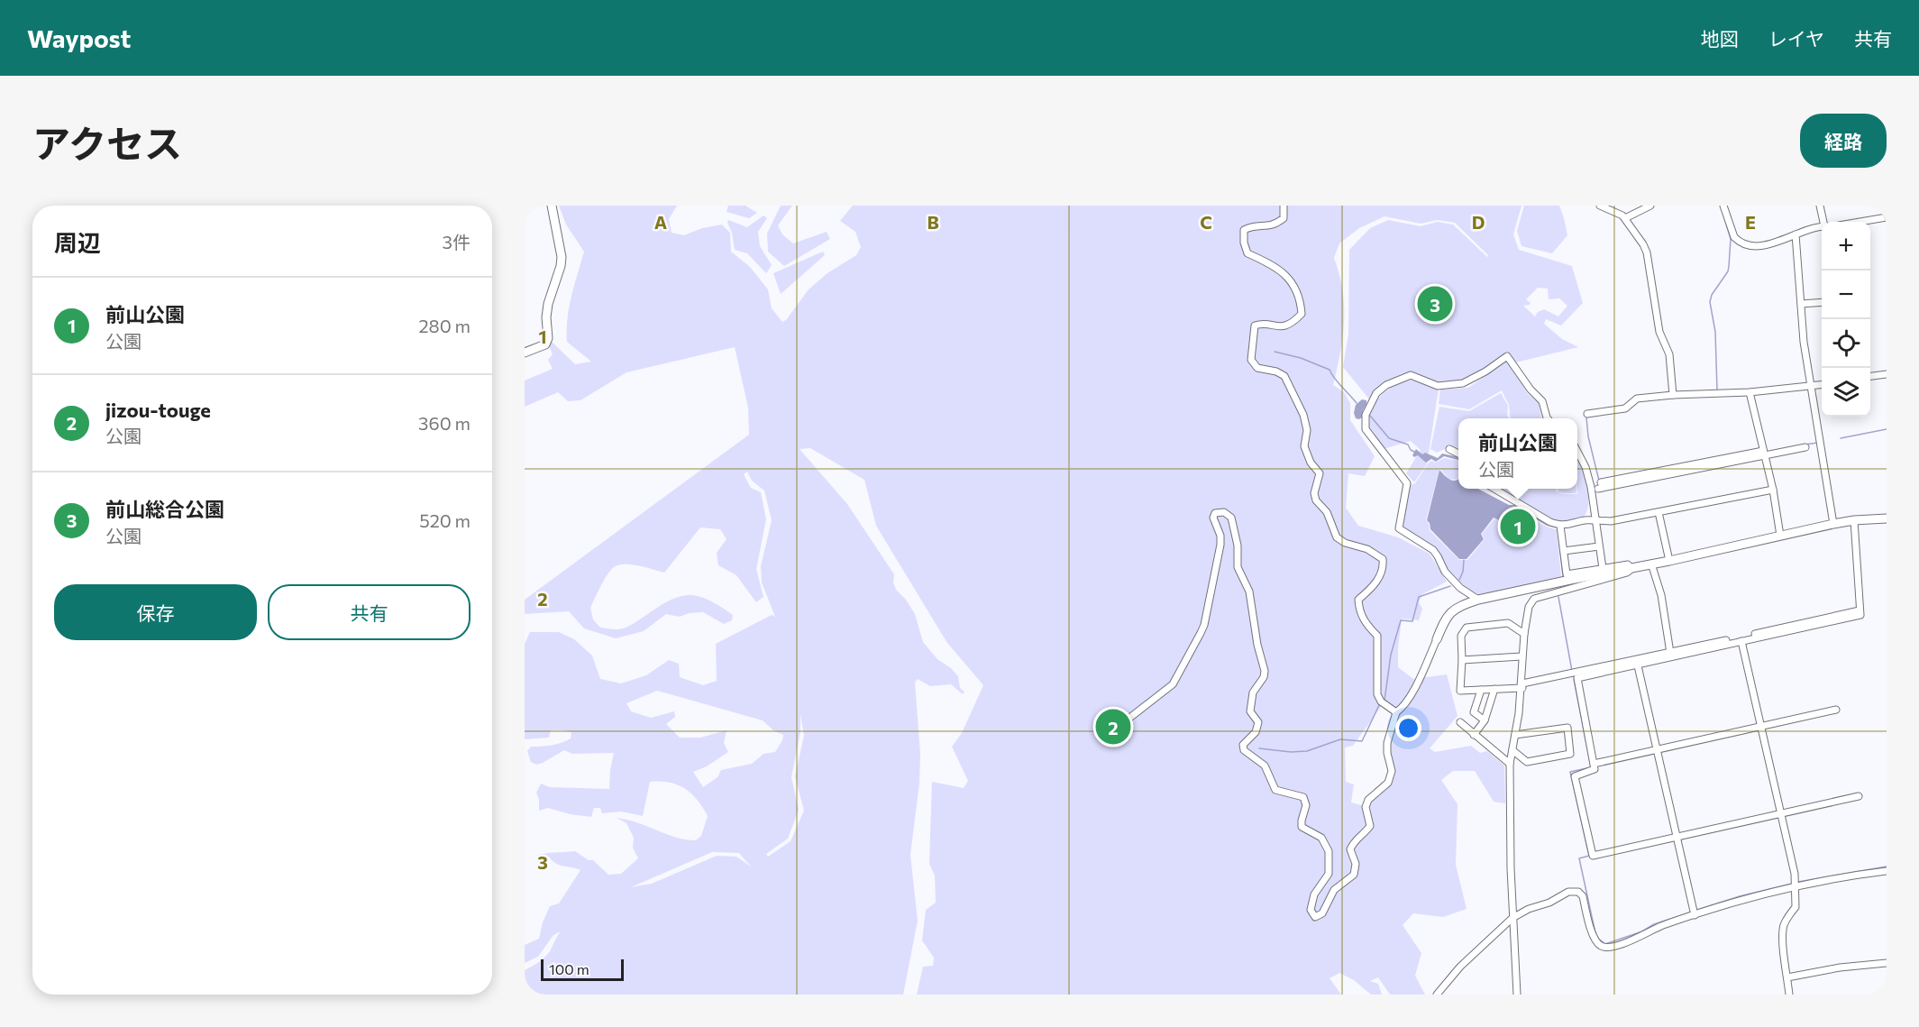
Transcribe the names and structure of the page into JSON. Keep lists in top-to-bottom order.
{
  "scale_bar": "100 m",
  "page": {
    "header": "Waypost",
    "nav": ["地図", "レイヤ", "共有"],
    "title": "アクセス",
    "buttons": [
      "経路",
      ["保存", "共有"]
    ],
    "heading": ["周辺", "3件"],
    "map_buttons": ["+", "−"],
    "list": [
      {
        "mark": "1",
        "name": "前山公園",
        "note": "公園",
        "value": "280 m"
      },
      {
        "mark": "2",
        "name": "jizou-touge",
        "note": "公園",
        "value": "360 m"
      },
      {
        "mark": "3",
        "name": "前山総合公園",
        "note": "公園",
        "value": "520 m"
      }
    ],
    "pins": ["3", "1", "2"],
    "popup": ["前山公園", "公園"],
    "scale": "100 m"
  },
  "grid": {
    "columns": [
      "A",
      "B",
      "C",
      "D",
      "E"
    ],
    "rows": ["1", "2", "3"]
  }
}
